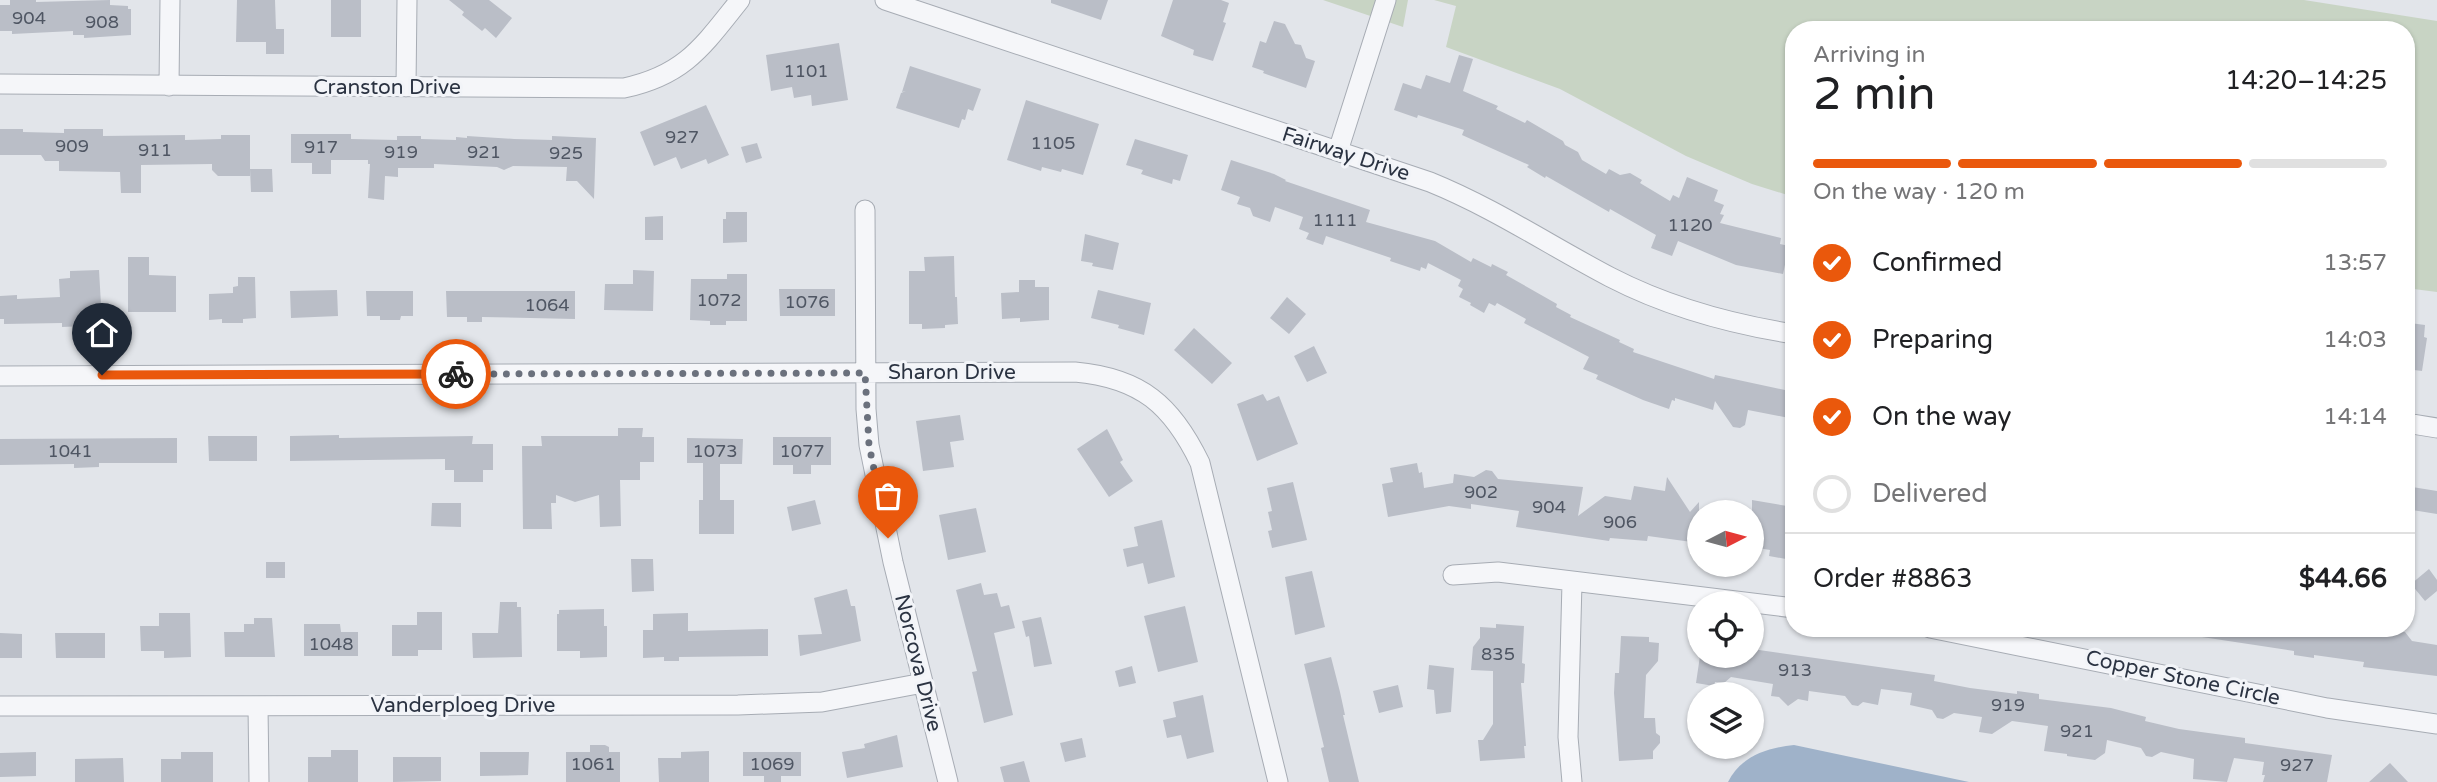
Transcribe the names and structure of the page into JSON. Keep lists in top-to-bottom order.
{
  "streets": {
    "street": [
      "Cranston Drive",
      "Fairway Drive",
      "Sharon Drive",
      "Norcova Drive",
      "Copper Stone Circle",
      "Vanderploeg Drive"
    ]
  },
  "crossings": [
    ["Sharon Drive", "Norcova Drive"],
    ["Norcova Drive", "Vanderploeg Drive"]
  ],
  "house_numbers": [
    "904",
    "908",
    "1101",
    "927",
    "1105",
    "909",
    "917",
    "911",
    "919",
    "921",
    "925",
    "1111",
    "1120",
    "1072",
    "1076",
    "1064",
    "1041",
    "1073",
    "1077",
    "902",
    "904",
    "906",
    "1048",
    "835",
    "913",
    "919",
    "921",
    "1061",
    "1069",
    "927"
  ],
  "north": "right",
  "page": {
    "heading": ["2 min", "Arriving in", "14:20–14:25"],
    "panel": ["Order #8863", "$44.66"],
    "bar": "On the way · 120 m",
    "list": [
      ["Confirmed", "13:57"],
      ["Preparing", "14:03"],
      ["On the way", "14:14"],
      "Delivered"
    ]
  }
}
